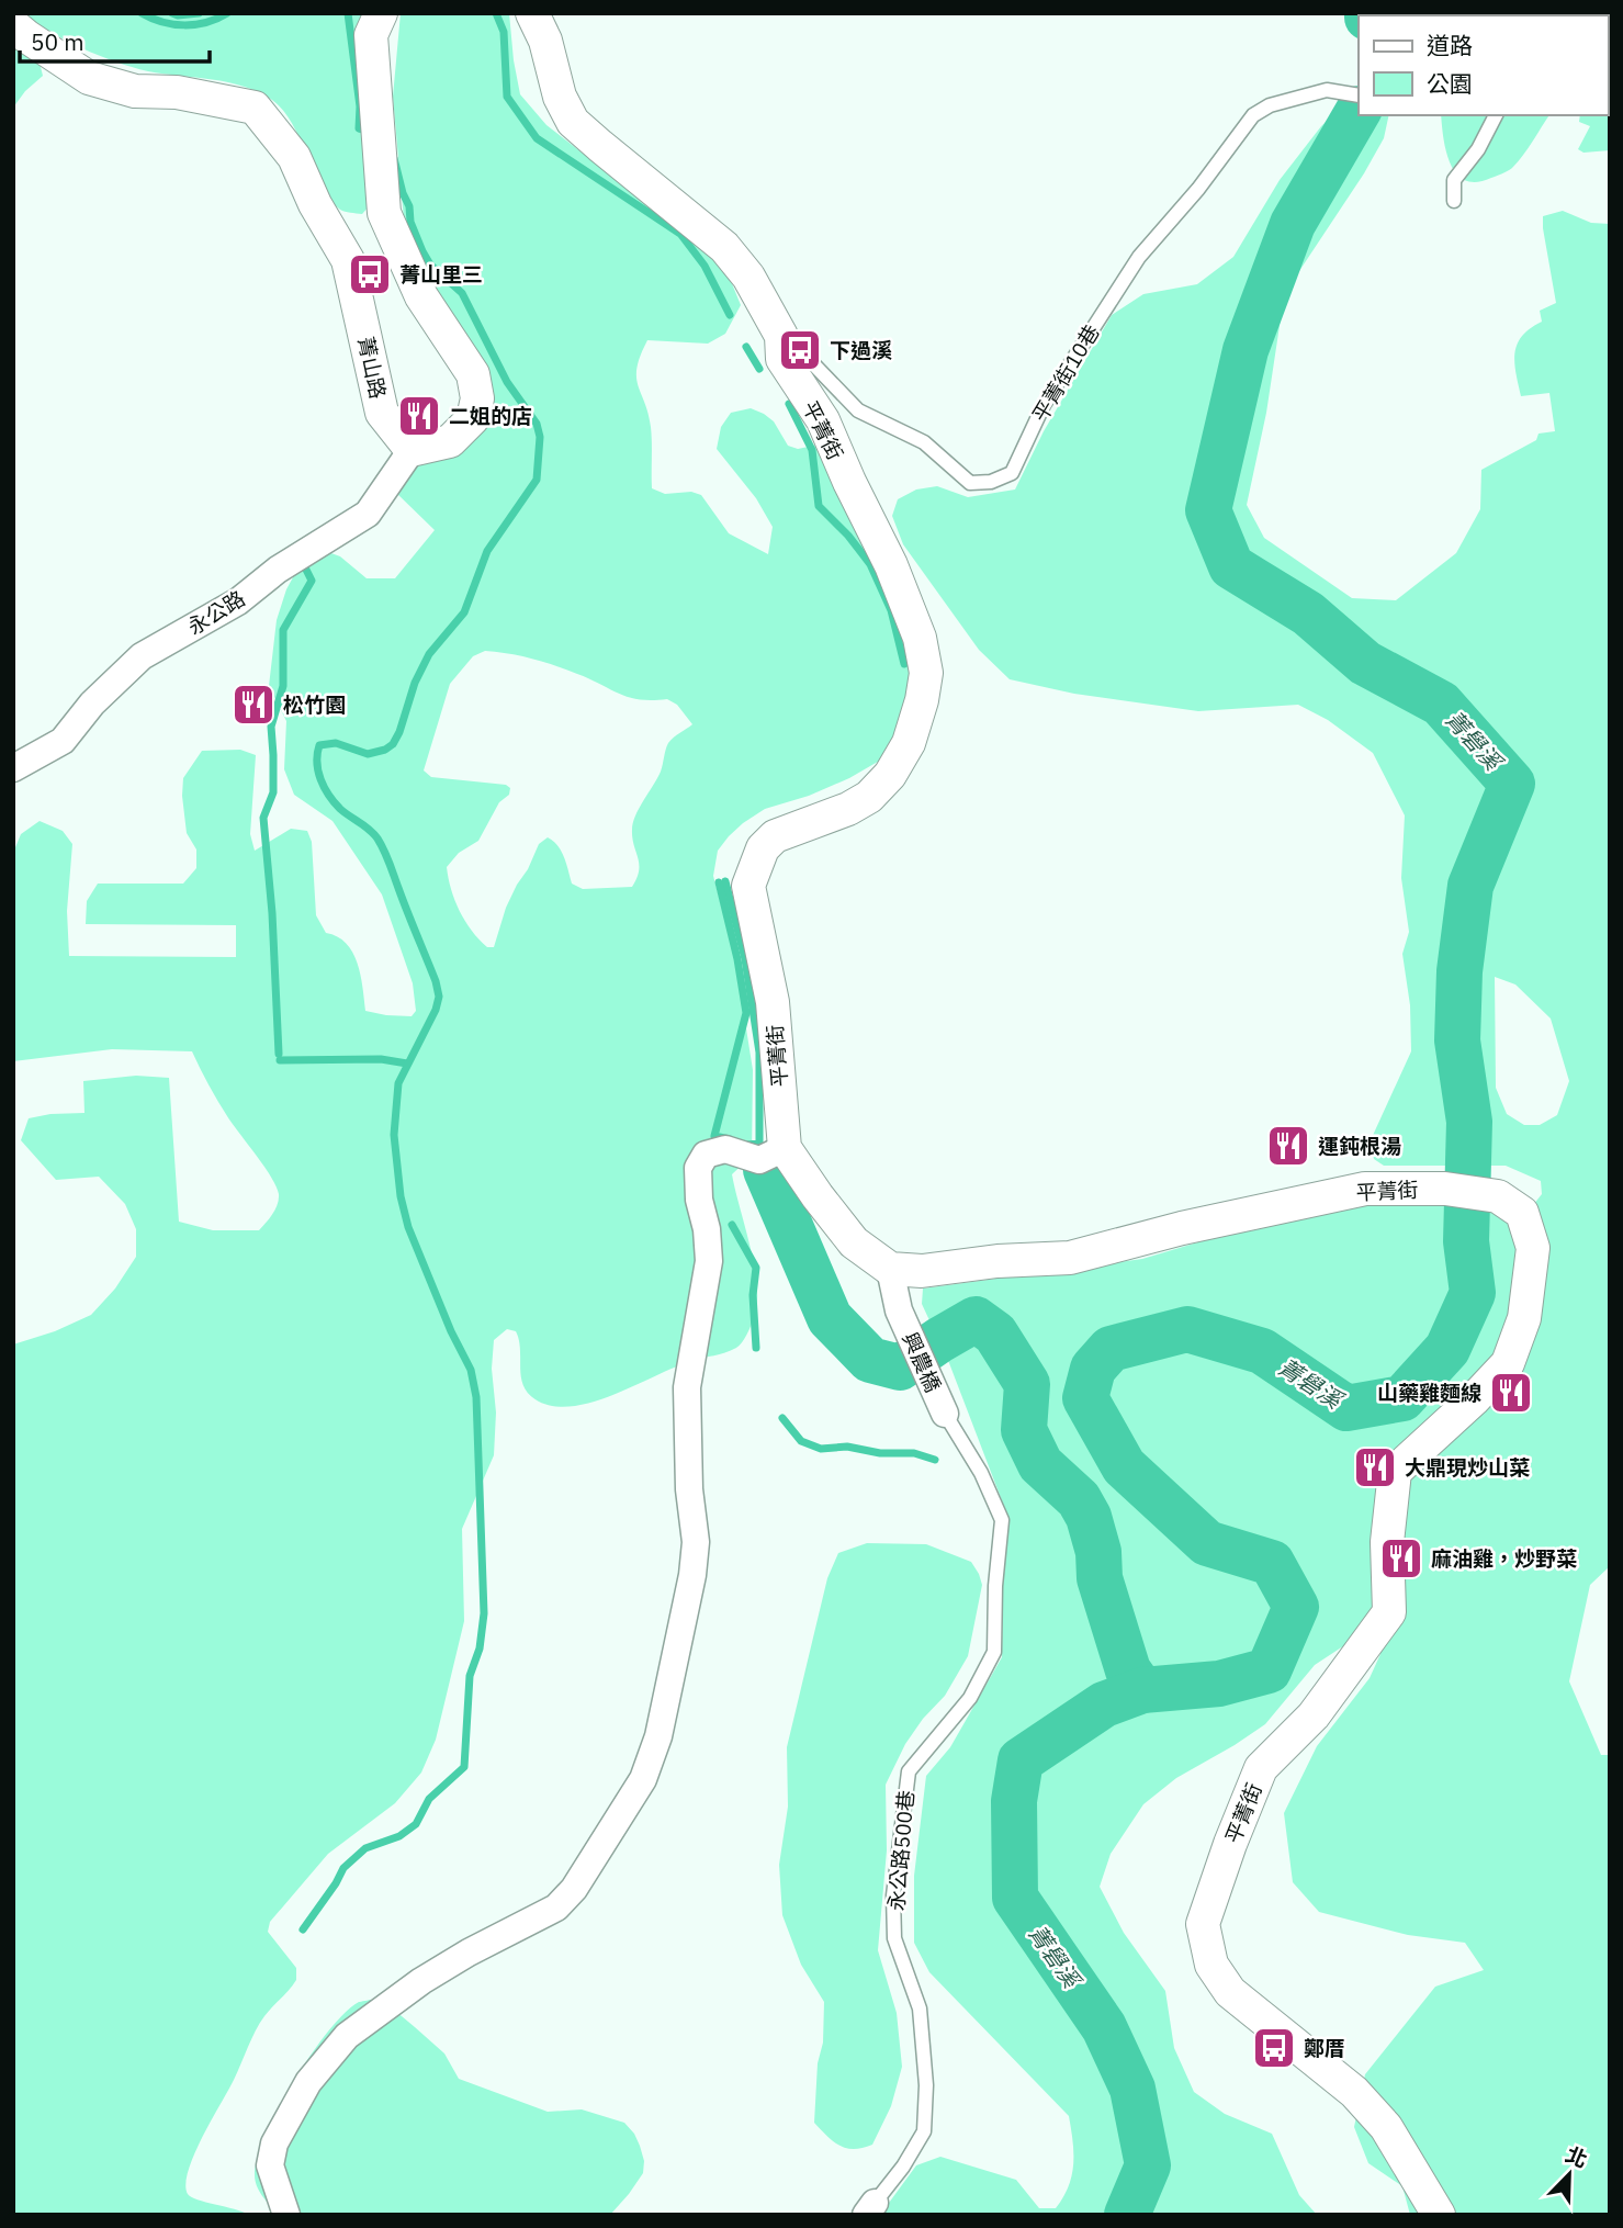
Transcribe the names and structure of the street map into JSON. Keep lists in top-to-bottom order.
{
  "streets": {
    "street": [
      "菁山路",
      "平菁街",
      "永公路",
      "興農橋"
    ],
    "lane": ["平菁街10巷", "永公路500巷"]
  },
  "crossings": [
    ["菁山路", "永公路"],
    ["平菁街10巷", "平菁街"],
    ["平菁街", "興農橋"],
    ["興農橋", "永公路500巷"]
  ],
  "water": ["菁礐溪"],
  "places": {
    "bus stop": ["菁山里三", "下過溪", "鄭厝"],
    "restaurant": [
      "二姐的店",
      "松竹園",
      "運鈍根湯",
      "山藥雞麵線",
      "大鼎現炒山菜",
      "麻油雞，炒野菜"
    ]
  },
  "legend": ["道路", "公園"],
  "scale_bar": "50 m",
  "north": "top right"
}
